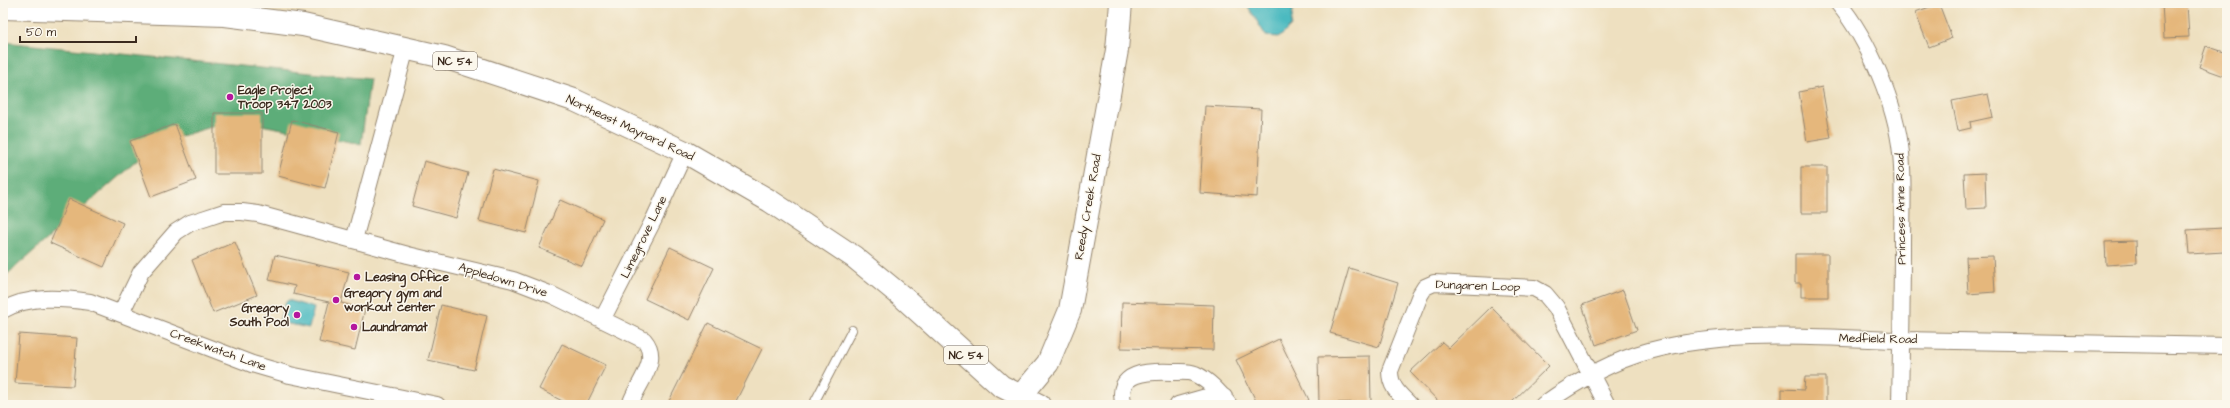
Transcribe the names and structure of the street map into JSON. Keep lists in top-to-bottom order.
{
  "streets": {
    "main road": ["NC 54", "Northeast Maynard Road", "Reedy Creek Road"],
    "street": [
      "Princess Anne Road",
      "Limegrove Lane",
      "Appledown Drive",
      "Dungaren Loop",
      "Medfield Road",
      "Creekwatch Lane"
    ]
  },
  "crossings": [
    ["Northeast Maynard Road", "Reedy Creek Road"],
    ["Northeast Maynard Road", "Limegrove Lane"],
    ["Princess Anne Road", "Medfield Road"],
    ["Limegrove Lane", "Appledown Drive"],
    ["Appledown Drive", "Creekwatch Lane"],
    ["Dungaren Loop", "Medfield Road"]
  ],
  "places": [
    "Eagle Project Troop 347 2003",
    "Leasing Office",
    "Gregory gym and workout center",
    "Gregory South Pool",
    "Laundramat"
  ],
  "scale_bar": "50 m"
}
